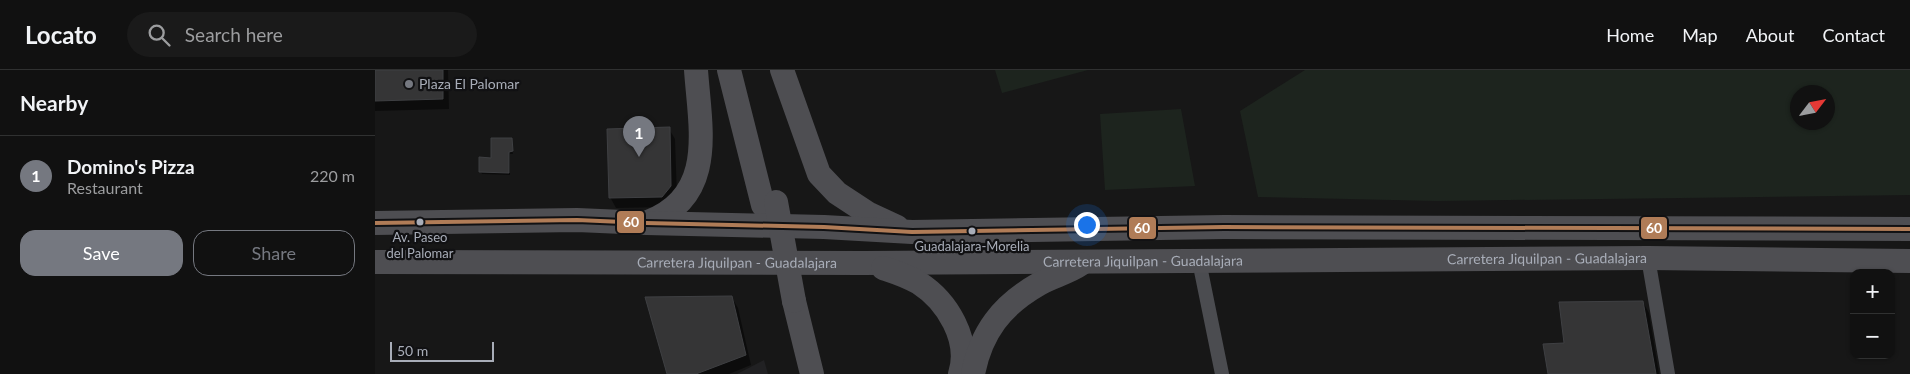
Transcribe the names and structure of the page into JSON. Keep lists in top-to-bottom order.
{
  "streets": {
    "highway": ["Carretera Jiquilpan - Guadalajara"]
  },
  "places": ["Plaza El Palomar", "Av. Paseo del Palomar", "Guadalajara-Morelia"],
  "lines": ["transit line 60"],
  "scale_bar": "50 m",
  "north": "top right",
  "page": {
    "header": "Locato",
    "search": "Search here",
    "nav": [
      "Home",
      "Map",
      "About",
      "Contact"
    ],
    "heading": "Nearby",
    "pins": "1",
    "list": [
      {
        "mark": "1",
        "name": "Domino's Pizza",
        "note": "Restaurant",
        "value": "220 m"
      }
    ],
    "buttons": ["Save", "Share"],
    "map_buttons": ["+", "−"],
    "scale": "50 m"
  }
}
